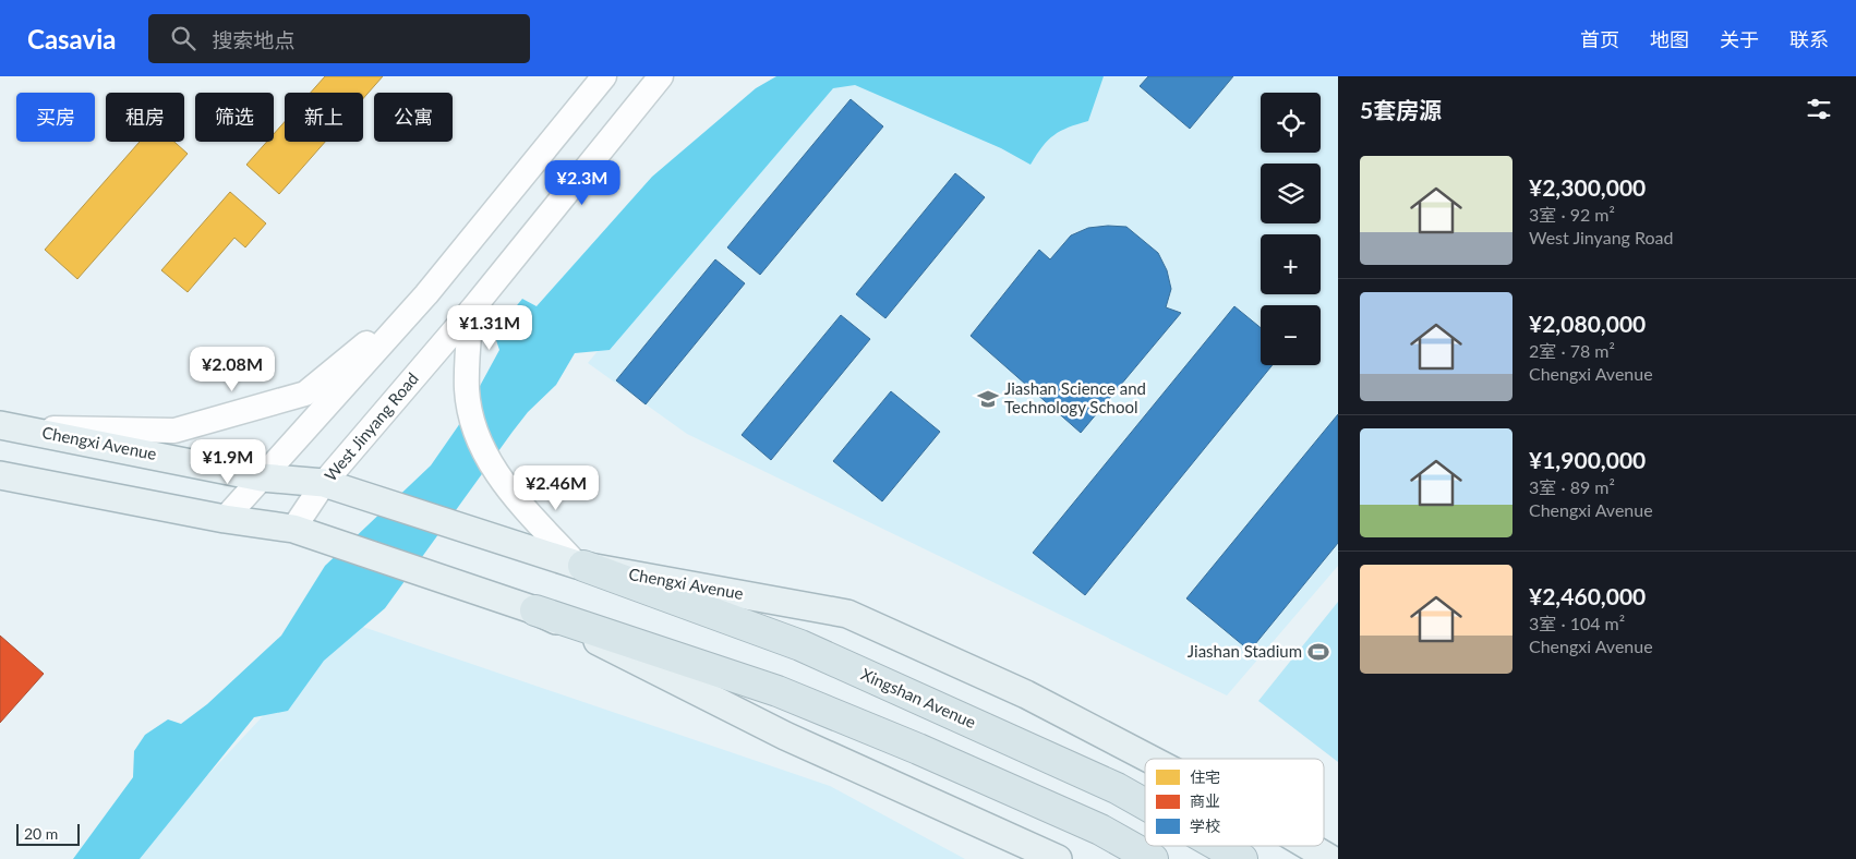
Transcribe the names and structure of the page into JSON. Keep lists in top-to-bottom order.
{
  "streets": {
    "highway": ["Xingshan Avenue"],
    "main road": ["West Jinyang Road", "Chengxi Avenue"]
  },
  "crossings": [
    ["West Jinyang Road", "Chengxi Avenue"],
    ["Chengxi Avenue", "Xingshan Avenue"]
  ],
  "places": {
    "school or university": ["Jiashan Science and Technology School"],
    "sports": ["Jiashan Stadium"]
  },
  "legend": ["住宅", "商业", "学校"],
  "scale_bar": "20 m",
  "page": {
    "header": "Casavia",
    "search": "搜索地点",
    "nav": [
      "首页",
      "地图",
      "关于",
      "联系"
    ],
    "heading": "5套房源",
    "map_buttons": ["+", "−"],
    "chip": [
      "买房",
      "租房",
      "筛选",
      "新上",
      "公寓"
    ],
    "list": [
      {
        "name": "¥2,300,000",
        "note": "3室 · 92 m² · West Jinyang Road"
      },
      {
        "name": "¥2,080,000",
        "note": "2室 · 78 m² · Chengxi Avenue"
      },
      {
        "name": "¥1,900,000",
        "note": "3室 · 89 m² · Chengxi Avenue"
      },
      {
        "name": "¥2,460,000",
        "note": "3室 · 104 m² · Chengxi Avenue"
      }
    ],
    "price": [
      "¥2.3M",
      "¥1.31M",
      "¥2.08M",
      "¥1.9M",
      "¥2.46M"
    ],
    "scale": "20 m"
  }
}
